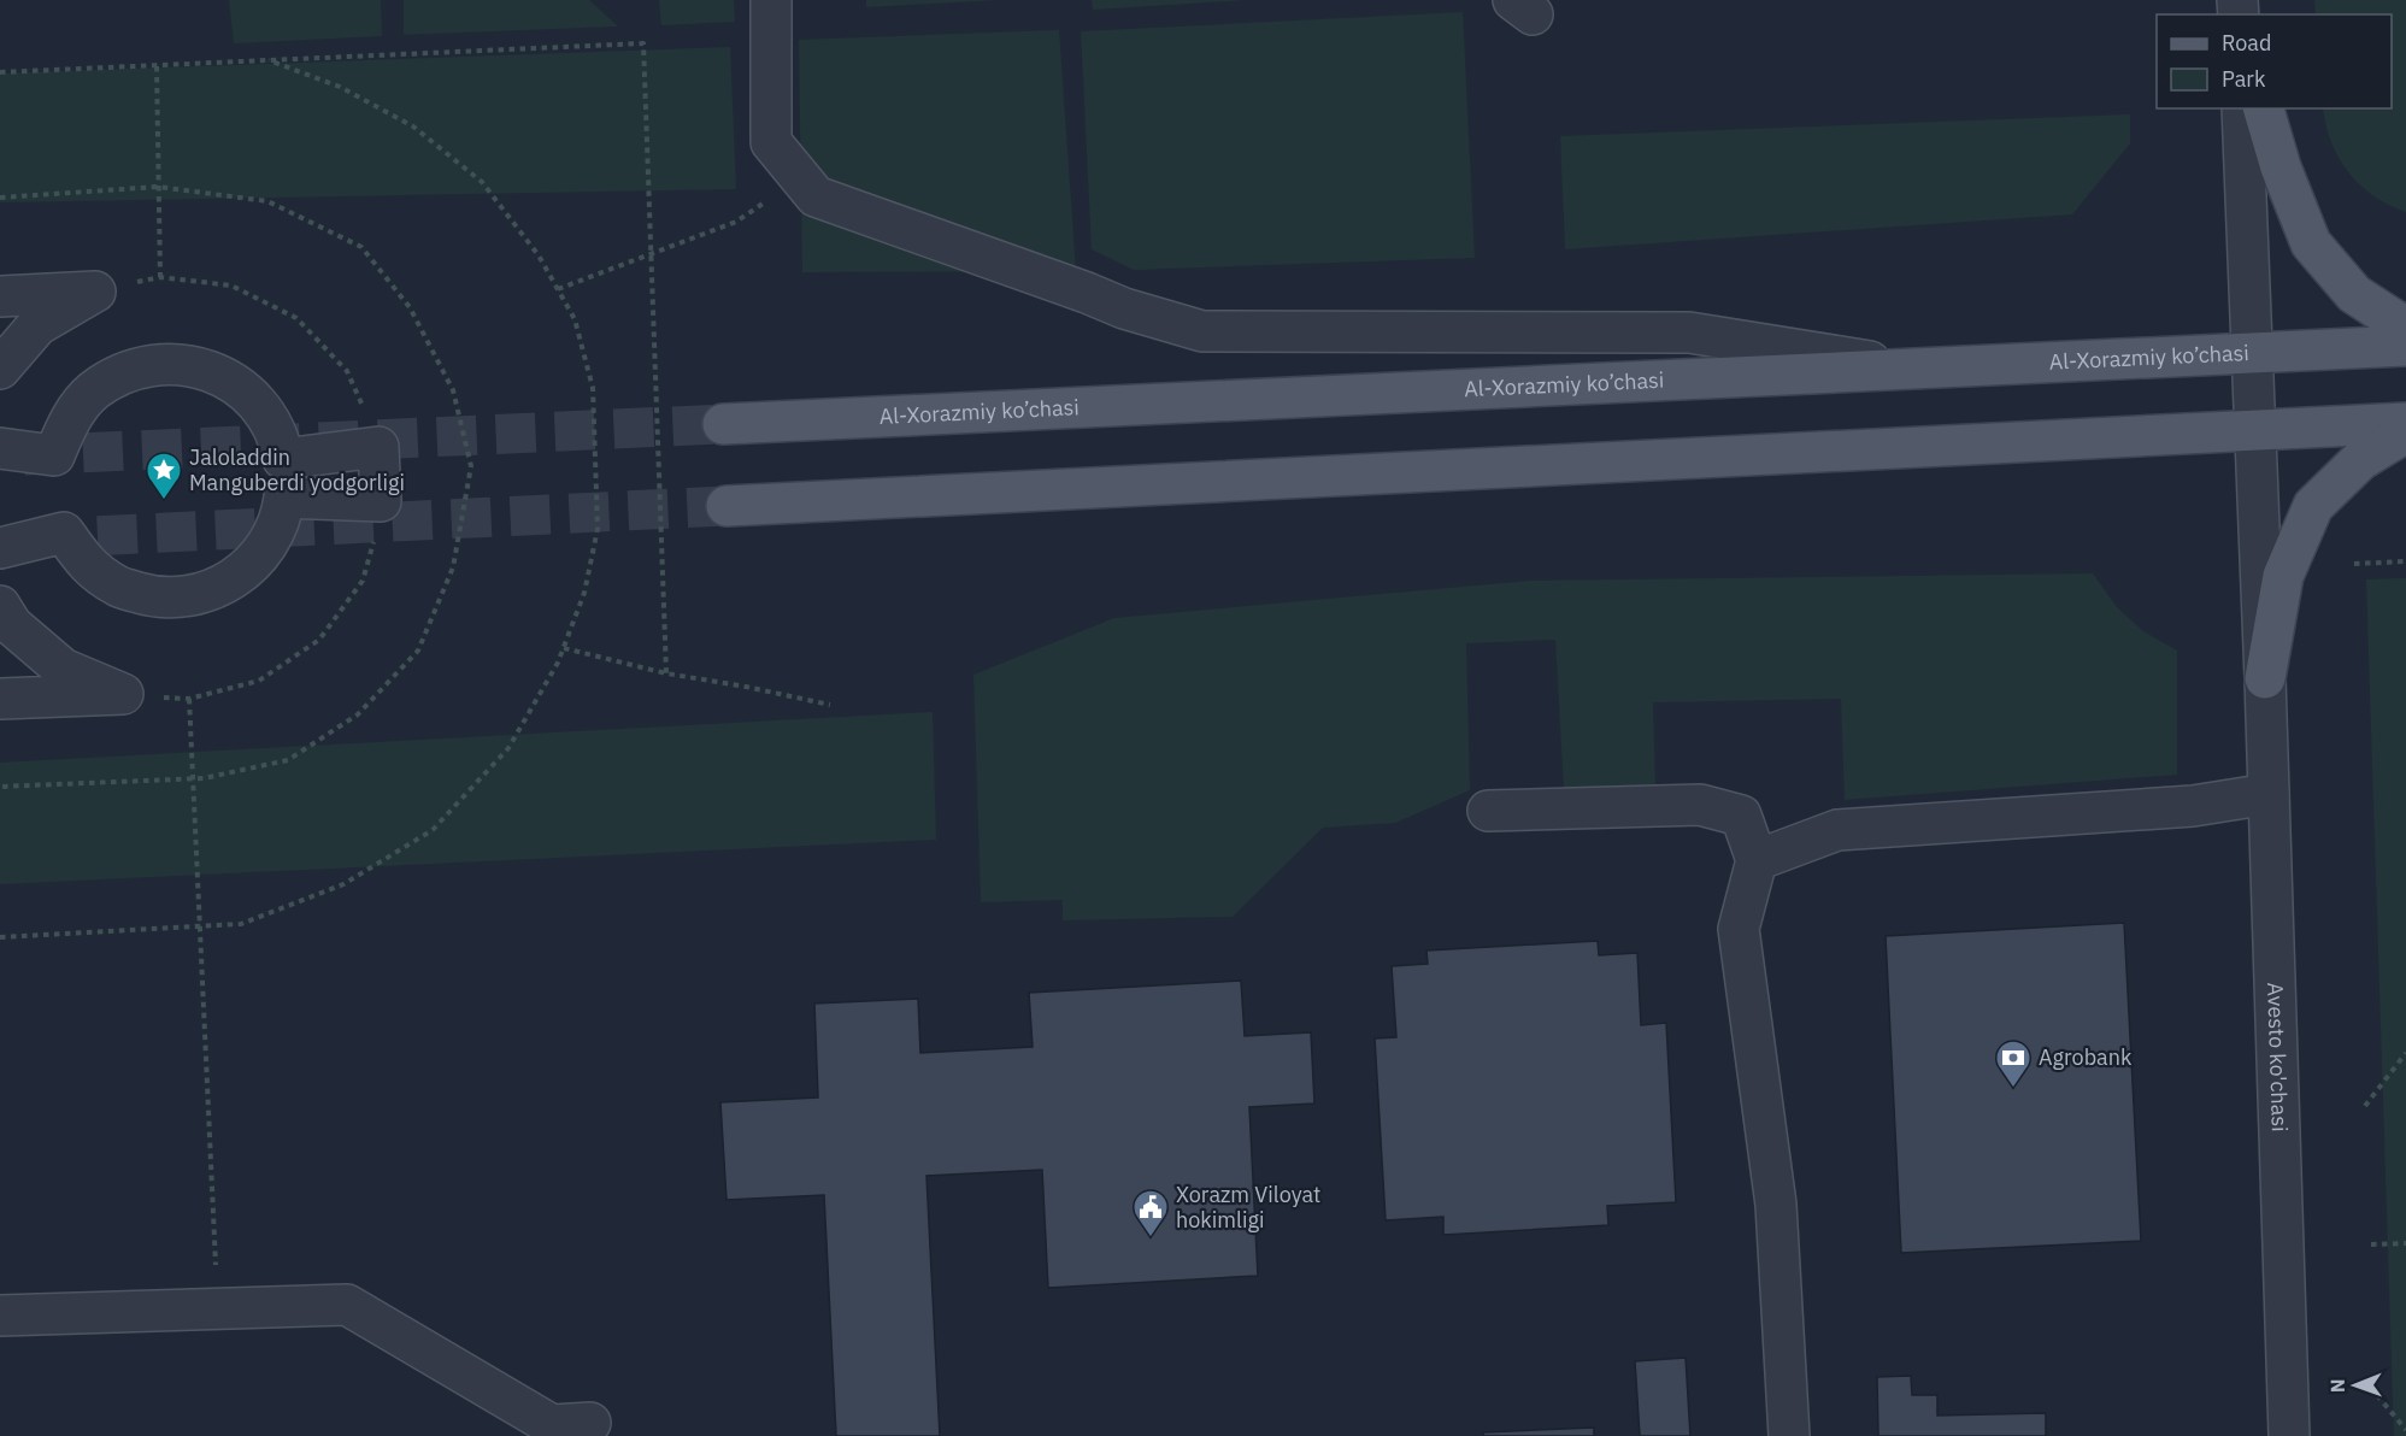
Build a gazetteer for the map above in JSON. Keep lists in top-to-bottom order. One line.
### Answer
{"streets":{"main road":["Al-Xorazmiy ko’chasi"],"street":["Avesto ko'chasi"]},"crossings":[["Al-Xorazmiy ko’chasi","Avesto ko'chasi"]],"places":{"place":["Jaloladdin Manguberdi yodgorligi"],"bank":["Agrobank"],"public building":["Xorazm Viloyat hokimligi"]},"legend":["Road","Park"],"north":"left"}
